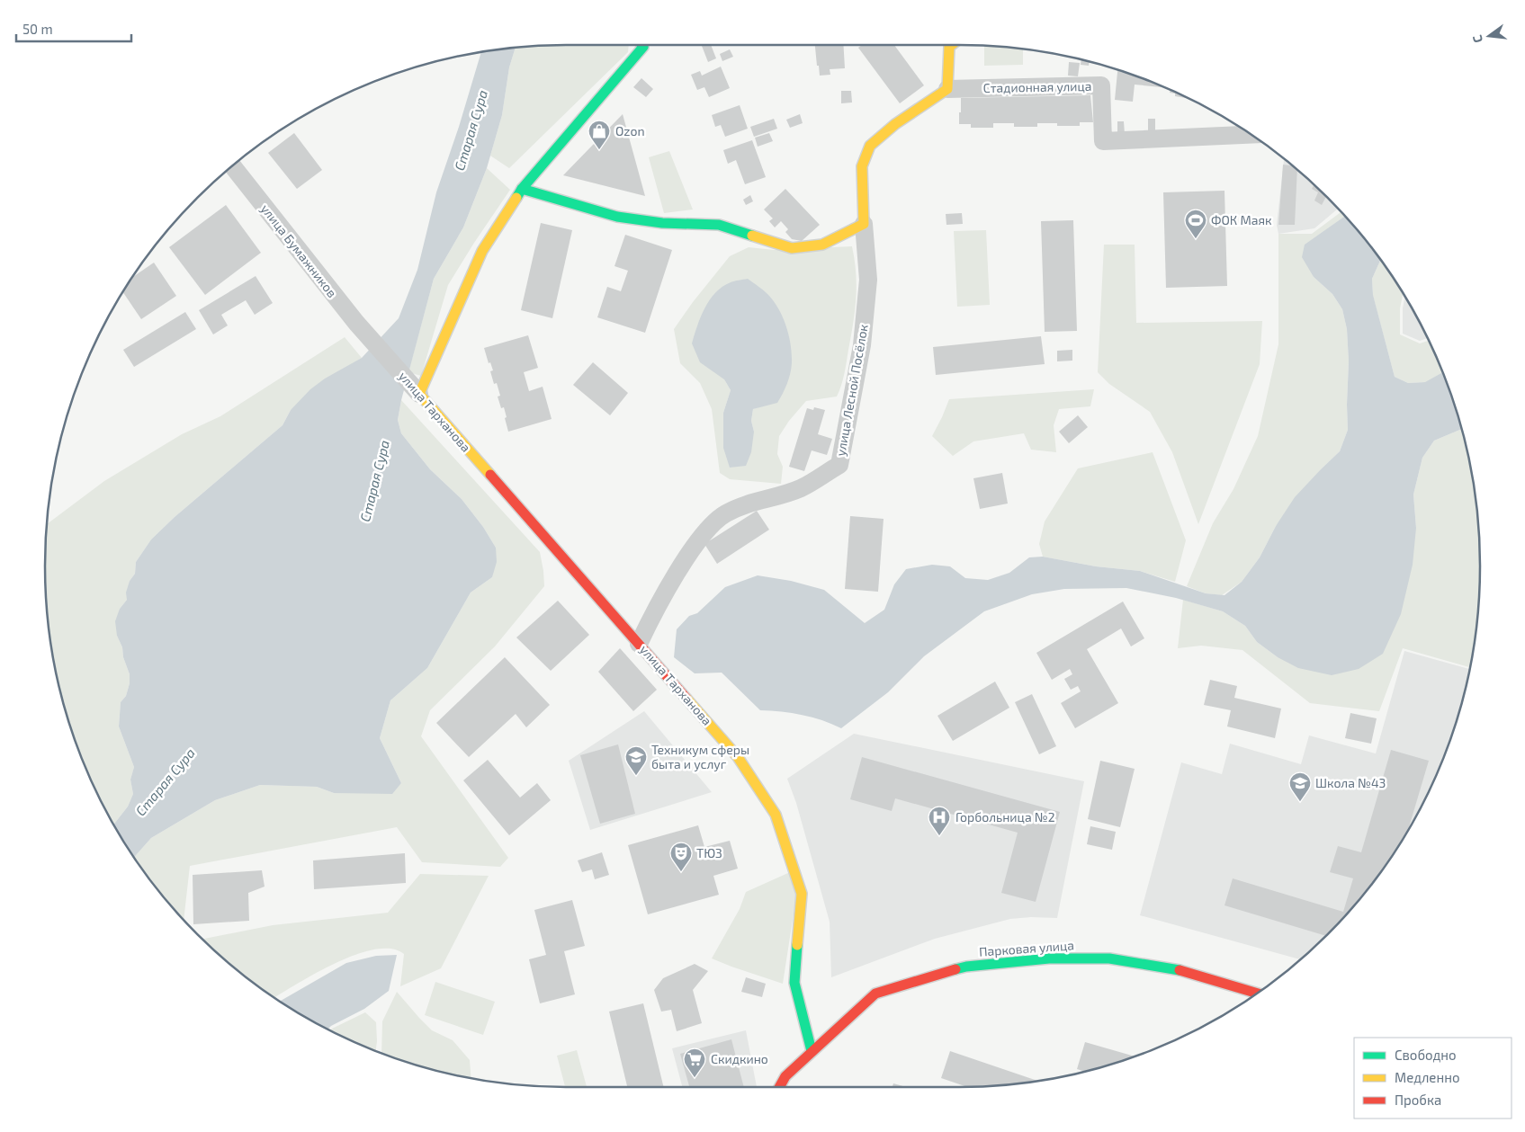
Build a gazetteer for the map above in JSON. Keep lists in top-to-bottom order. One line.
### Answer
{"streets":{"street":["Стадионная улица","улица Бумажников","улица Лесной Посёлок","улица Тарханова","Парковая улица"]},"crossings":[["улица Бумажников","улица Тарханова"],["улица Лесной Посёлок","улица Тарханова"],["улица Тарханова","Парковая улица"]],"water":["Старая Сура"],"places":{"shop":["Ozon"],"sports":["ФОК Маяк"],"school or university":["Техникум сферы быта и услуг","Школа №43"],"hospital":["Горбольница №2"],"theatre":["ТЮЗ"],"supermarket":["Скидкино"]},"legend":["Свободно","Медленно","Пробка"],"scale_bar":"50 m","north":"left"}
